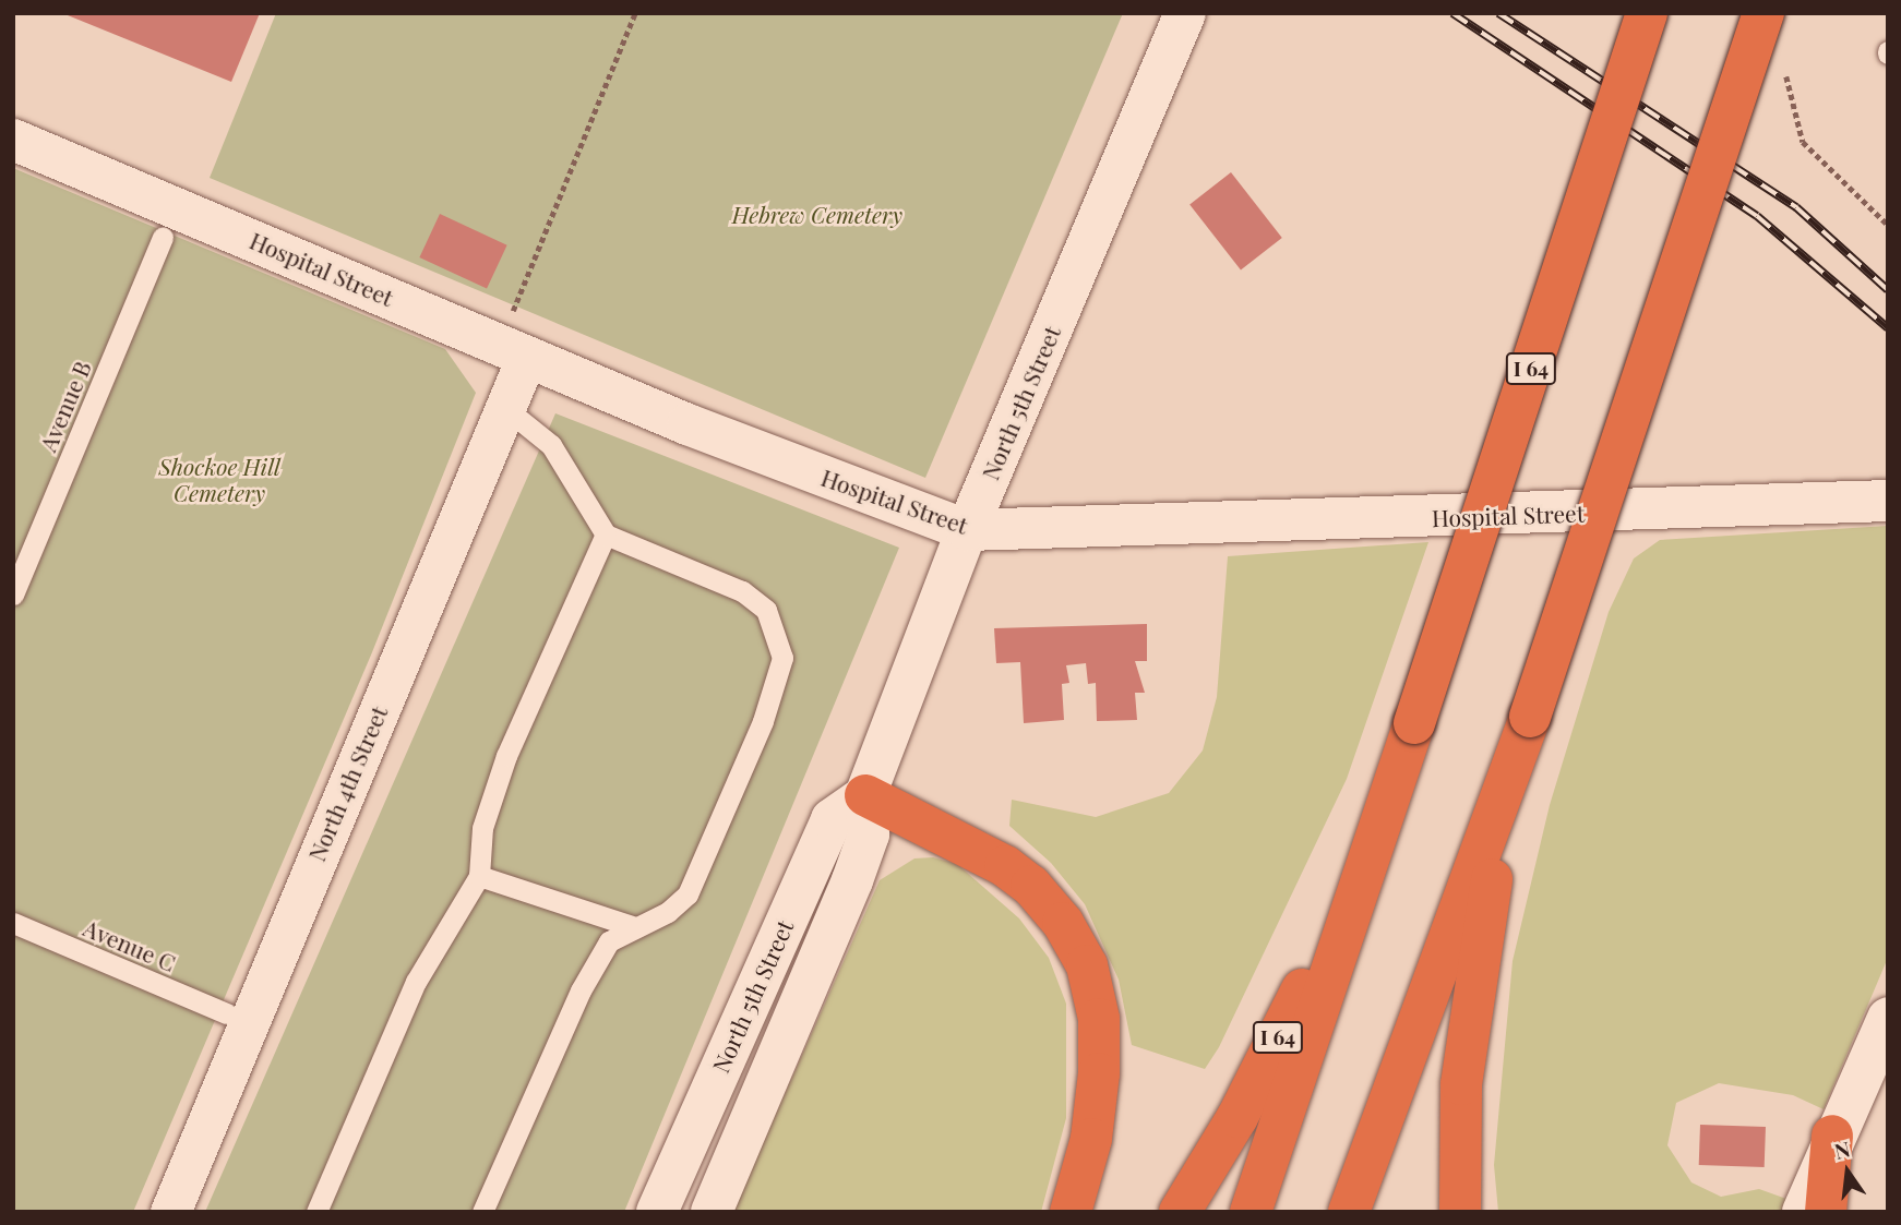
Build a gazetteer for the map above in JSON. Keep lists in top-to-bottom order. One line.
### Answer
{"streets":{"highway":["I 64"],"main road":["Hospital Street","North 5th Street"],"street":["North 4th Street"],"lane":["Avenue B","Avenue C"]},"crossings":[["Hospital Street","North 5th Street"],["Hospital Street","North 4th Street"]],"parks":["Hebrew Cemetery","Shockoe Hill Cemetery"],"north":"top"}
